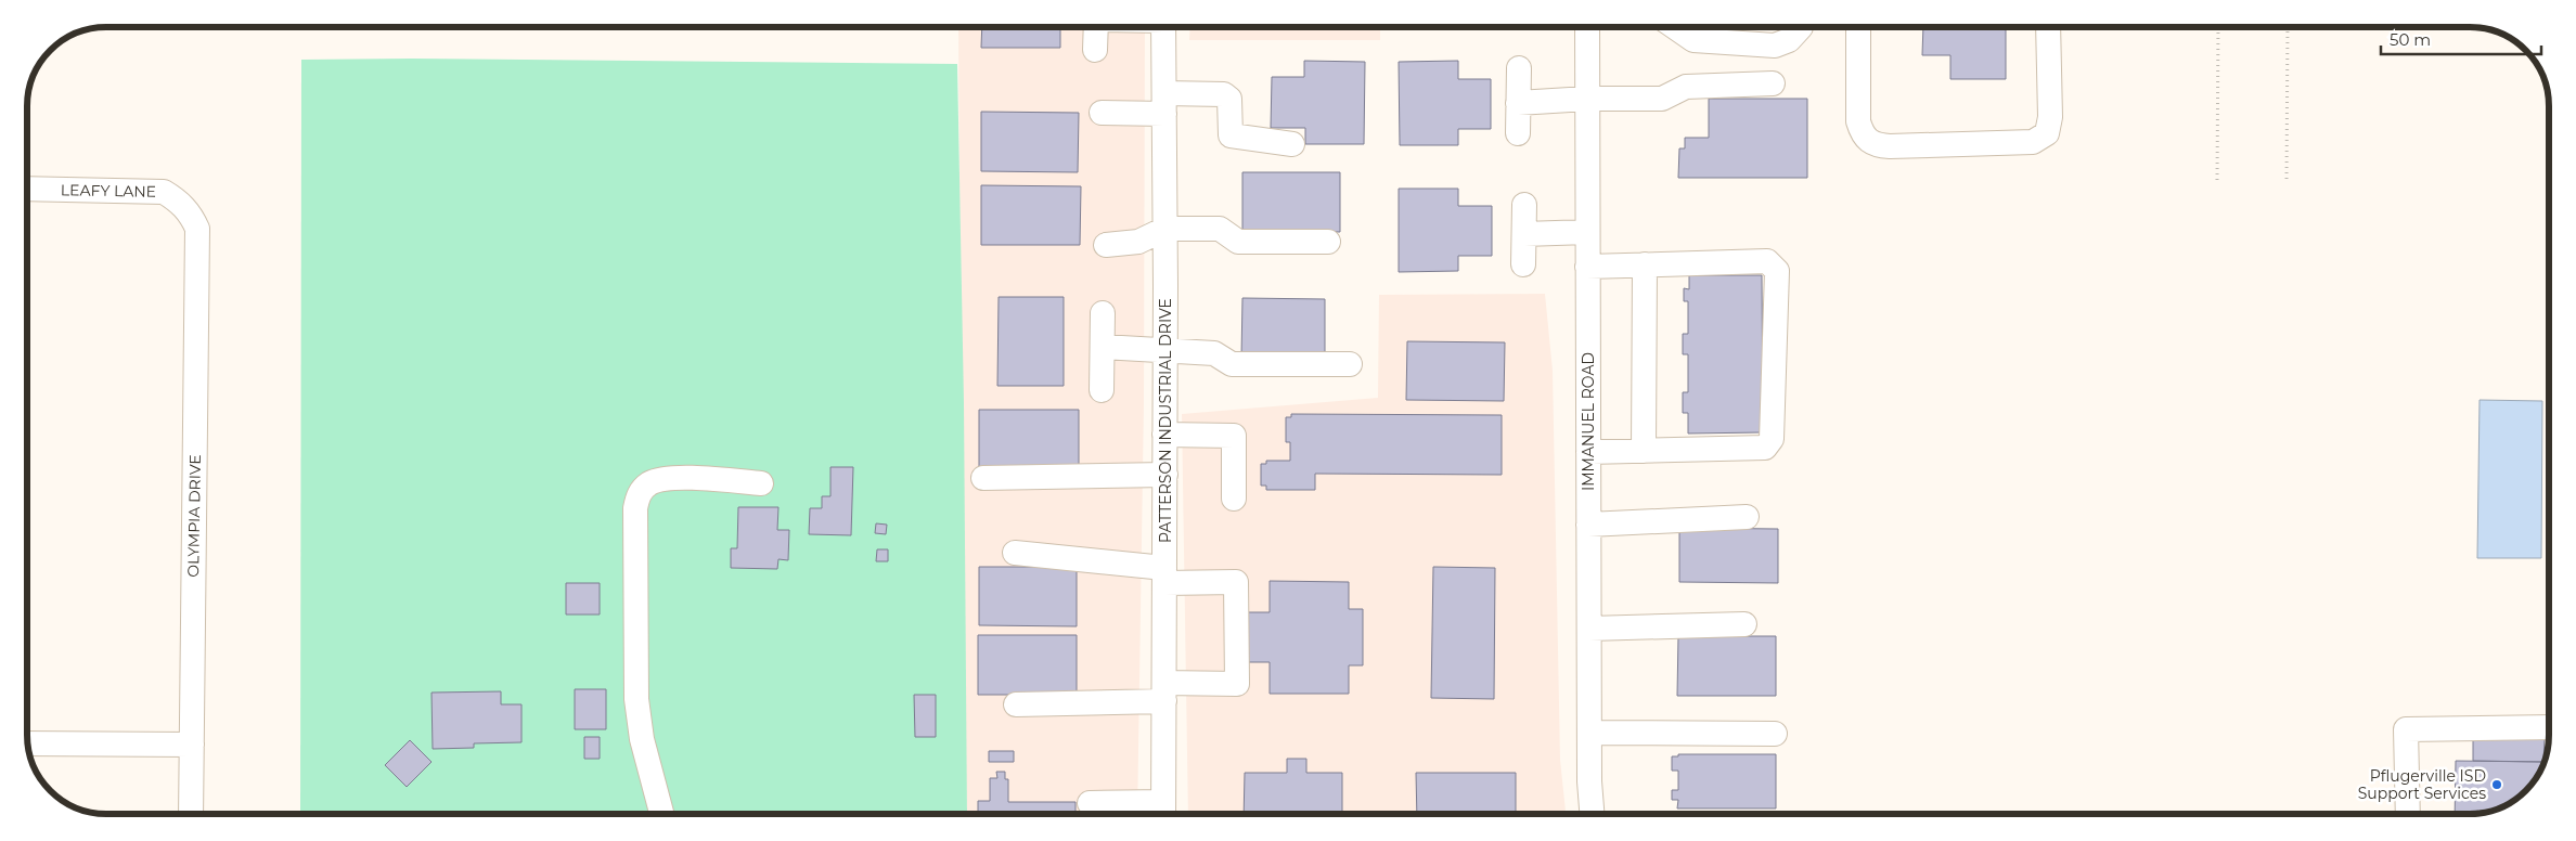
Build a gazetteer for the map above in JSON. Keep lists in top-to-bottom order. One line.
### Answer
{"streets":{"street":["LEAFY LANE","PATTERSON INDUSTRIAL DRIVE","IMMANUEL ROAD","OLYMPIA DRIVE"]},"crossings":[["LEAFY LANE","OLYMPIA DRIVE"]],"places":["Pflugerville ISD Support Services"],"scale_bar":"50 m"}
